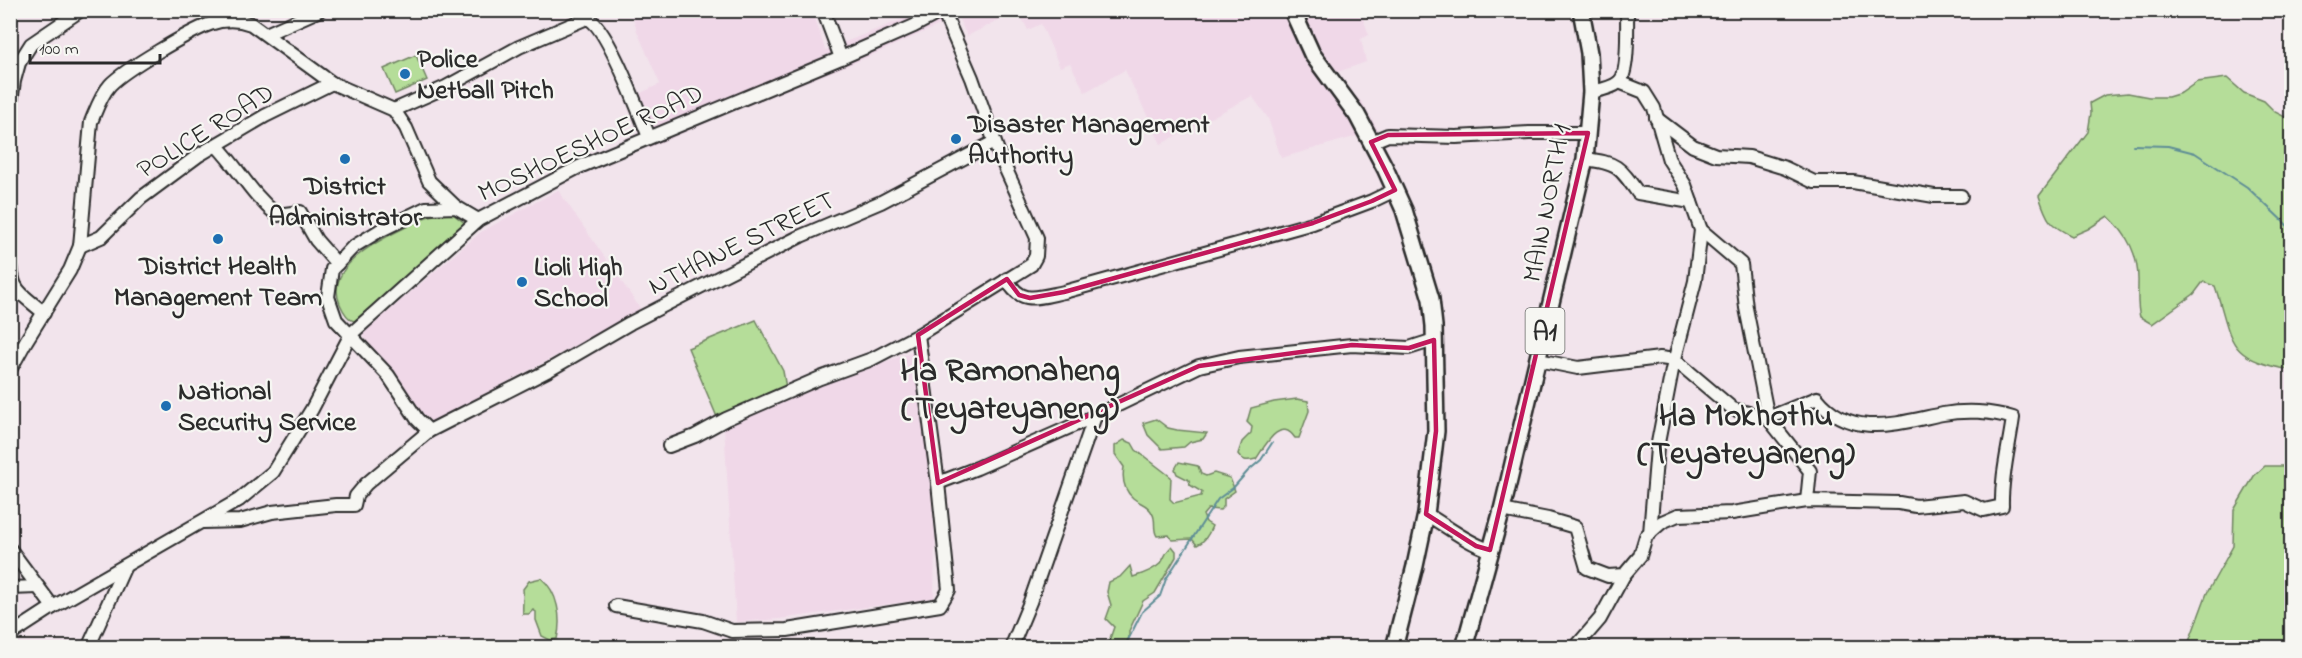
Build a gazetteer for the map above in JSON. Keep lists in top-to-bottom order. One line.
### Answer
{"streets":{"main road":["MAIN NORTH 1","A1"],"street":["POLICE ROAD","MOSHOESHOE ROAD","NTHANE STREET"]},"crossings":[["MOSHOESHOE ROAD","NTHANE STREET"]],"districts":["Ha Ramonaheng (Teyateyaneng)","Ha Mokhothu (Teyateyaneng)"],"places":["Police Netball Pitch","Disaster Management Authority","District Administrator","District Health Management Team","Lioli High School","National Security Service"],"scale_bar":"100 m"}
